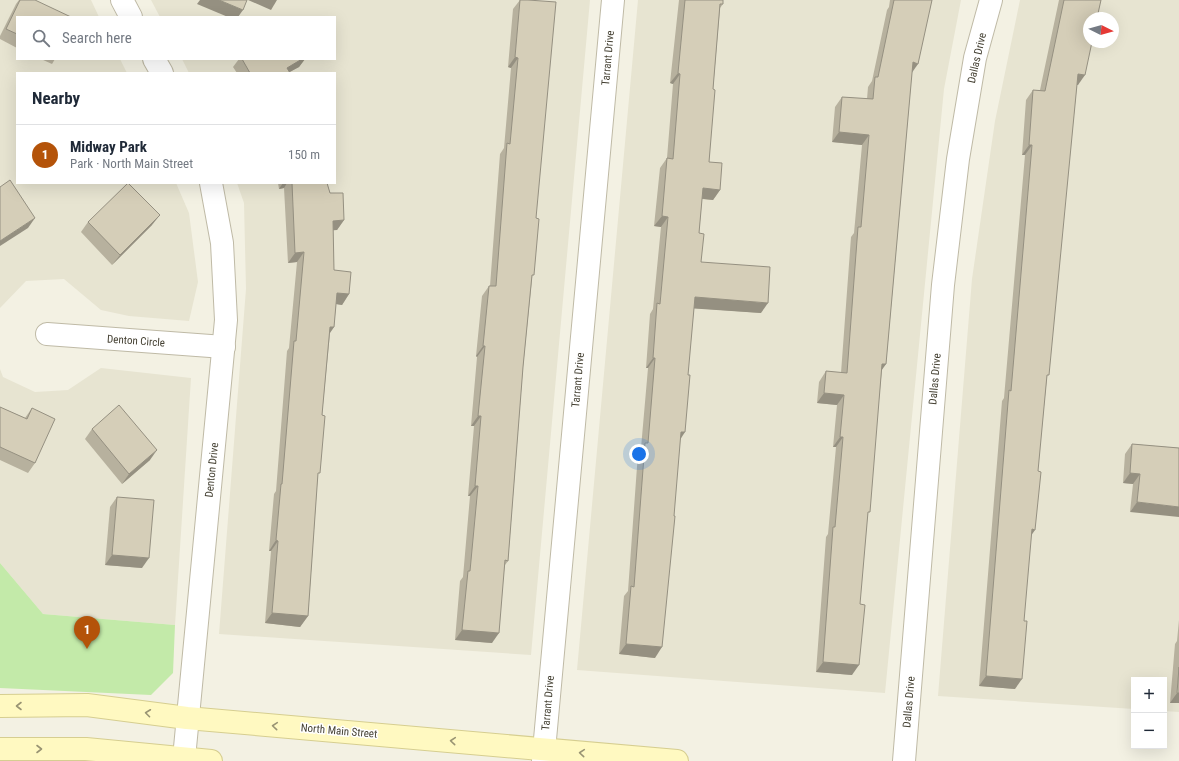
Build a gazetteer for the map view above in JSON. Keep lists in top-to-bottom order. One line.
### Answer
{"streets":{"main road":["North Main Street"],"street":["Tarrant Drive","Dallas Drive","Denton Circle","Denton Drive"]},"crossings":[["Tarrant Drive","North Main Street"],["Denton Circle","Denton Drive"],["Denton Drive","North Main Street"]],"north":"right","page":{"search":"Search here","heading":"Nearby","list":[{"mark":"1","name":"Midway Park","note":"Park · North Main Street","value":"150 m"}],"pins":"1","map_buttons":["+","−"]}}
